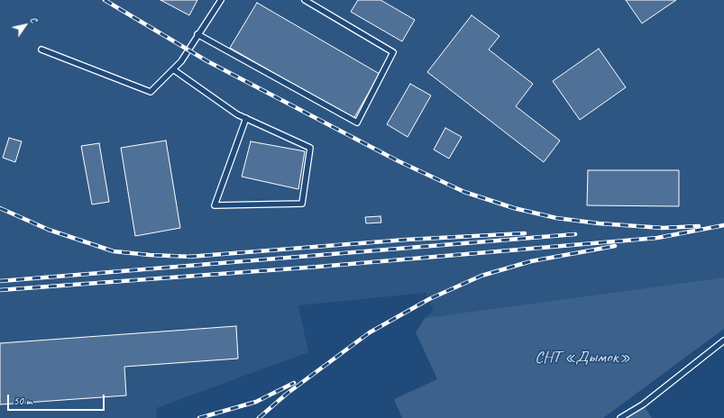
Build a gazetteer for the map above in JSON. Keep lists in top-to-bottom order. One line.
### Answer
{"parks":["СНТ «Дымок»"],"scale_bar":"50 m","north":"top right"}
